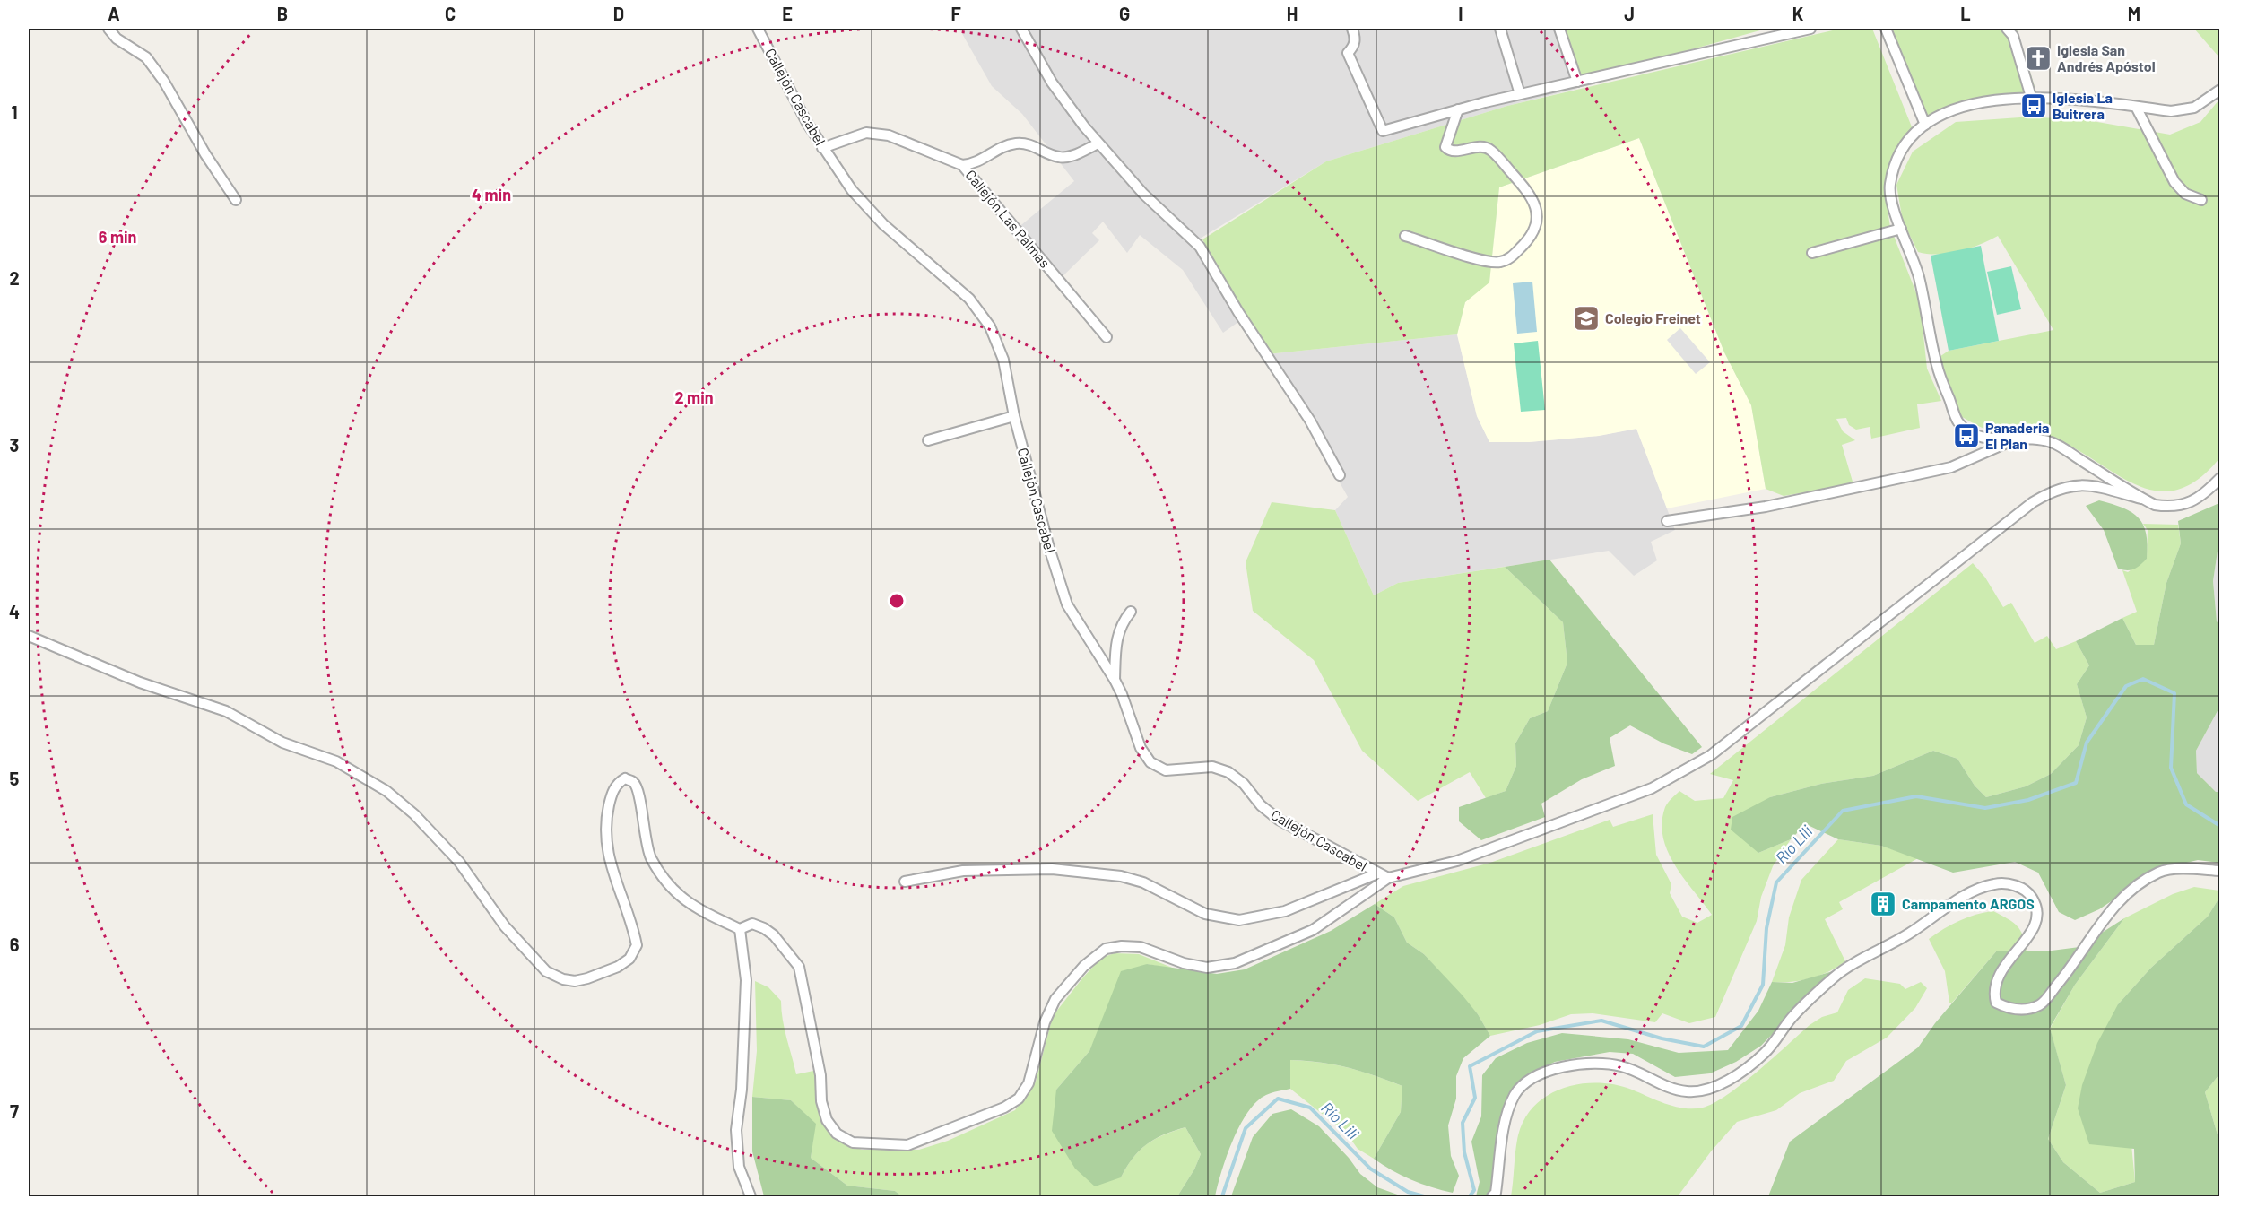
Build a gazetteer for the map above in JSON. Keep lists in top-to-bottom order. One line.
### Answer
{"streets":{"street":["Callejón Cascabel","Callejón Las Palmas"]},"crossings":[["Callejón Cascabel","Callejón Las Palmas"]],"water":["Río Lili"],"places":{"church":["Iglesia San Andrés Apóstol"],"bus stop":["Iglesia La Buitrera","Panaderia El Plan"],"school or university":["Colegio Freinet"],"building":["Campamento ARGOS"]},"grid":{"columns":["A","B","C","D","E","F","G","H","I","J","K","L","M"],"rows":["1","2","3","4","5","6","7"]},"rings":["4 min","6 min","2 min"]}
